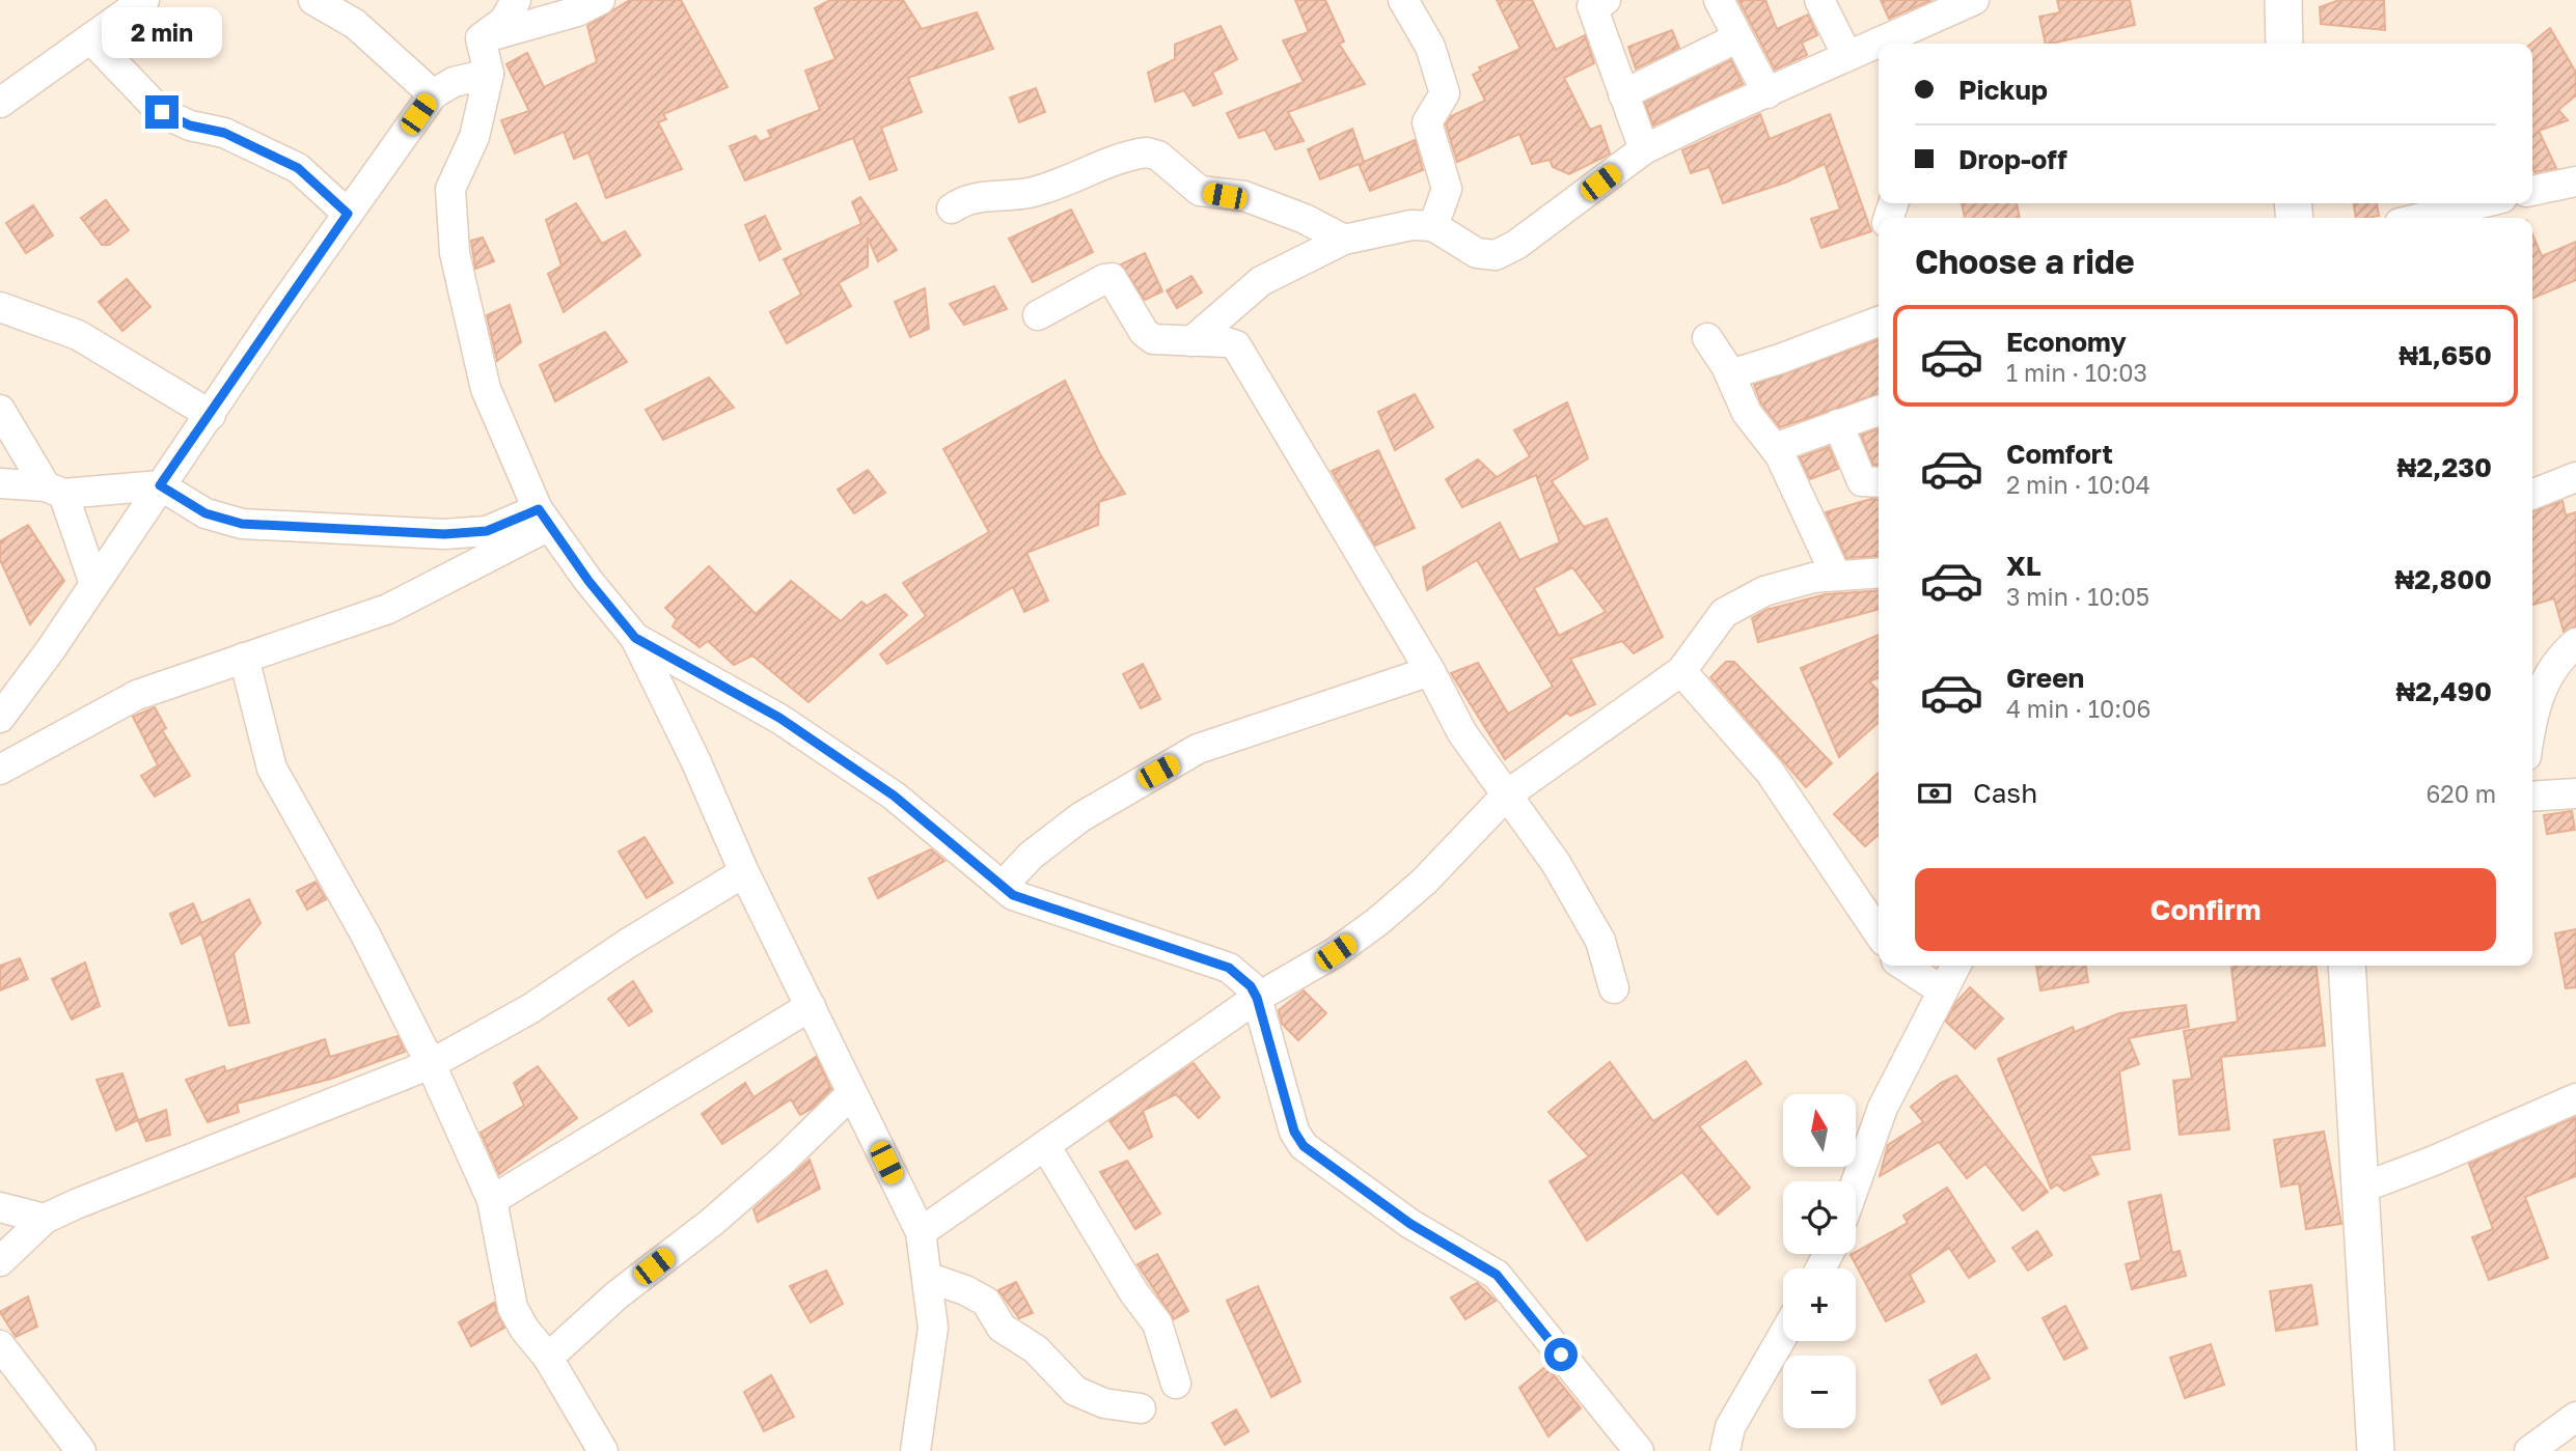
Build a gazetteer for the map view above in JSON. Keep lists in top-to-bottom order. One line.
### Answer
{"north":"top","page":{"bubble":"2 min","banner":["Pickup","Drop-off"],"heading":"Choose a ride","list":[{"name":"Economy","note":"1 min · 10:03","value":"₦1,650"},{"name":"Comfort","note":"2 min · 10:04","value":"₦2,230"},{"name":"XL","note":"3 min · 10:05","value":"₦2,800"},{"name":"Green","note":"4 min · 10:06","value":"₦2,490"}],"pay":["Cash","620 m"],"buttons":"Confirm","map_buttons":["+","−"]}}
